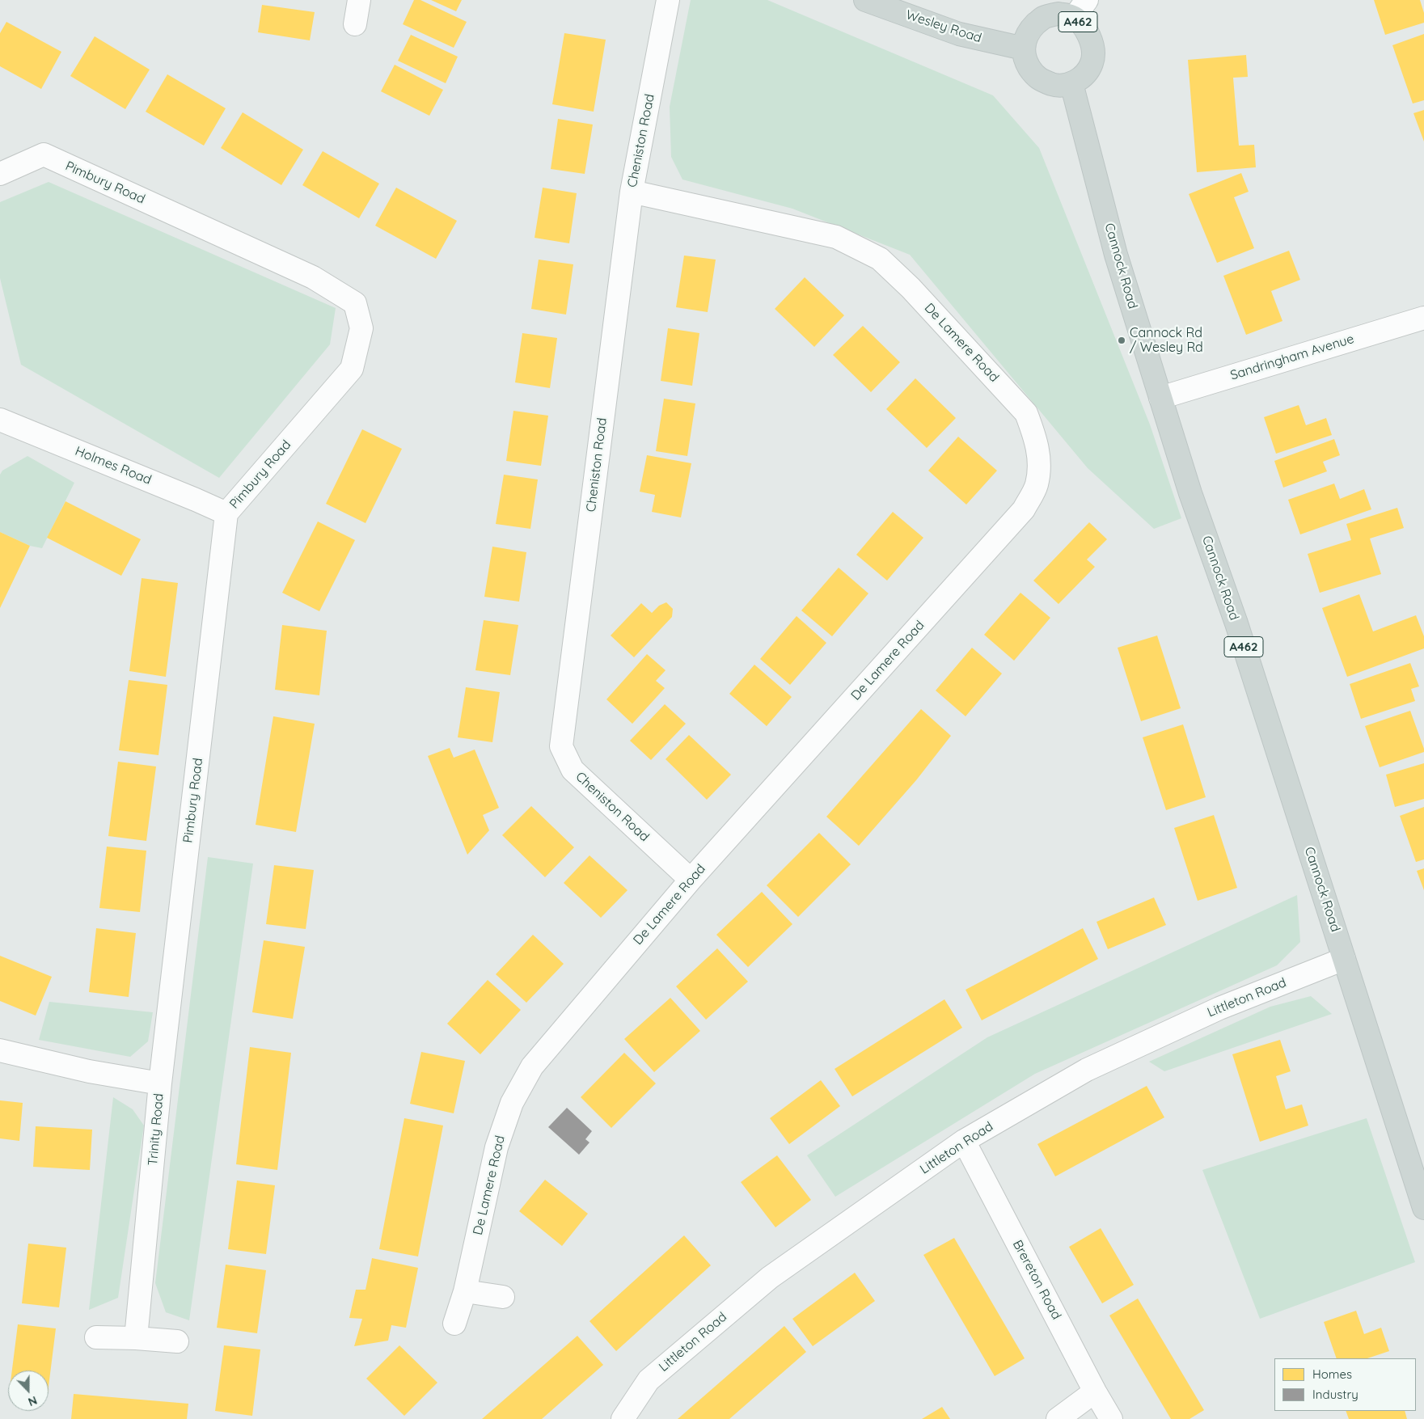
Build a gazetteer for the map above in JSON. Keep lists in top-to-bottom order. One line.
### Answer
{"streets":{"main road":["A462","Wesley Road","Cannock Road"],"street":["Cheniston Road","Pimbury Road","De Lamere Road","Sandringham Avenue","Holmes Road","Littleton Road","Trinity Road","Brereton Road"]},"crossings":[["A462","Wesley Road"],["A462","Cannock Road"],["Wesley Road","Cannock Road"],["Cheniston Road","De Lamere Road"],["Pimbury Road","Holmes Road"],["Pimbury Road","Trinity Road"],["Cannock Road","Sandringham Avenue"],["Cannock Road","Littleton Road"],["Littleton Road","Brereton Road"]],"places":["Cannock Rd / Wesley Rd"],"legend":["Homes","Industry"],"north":"bottom"}
